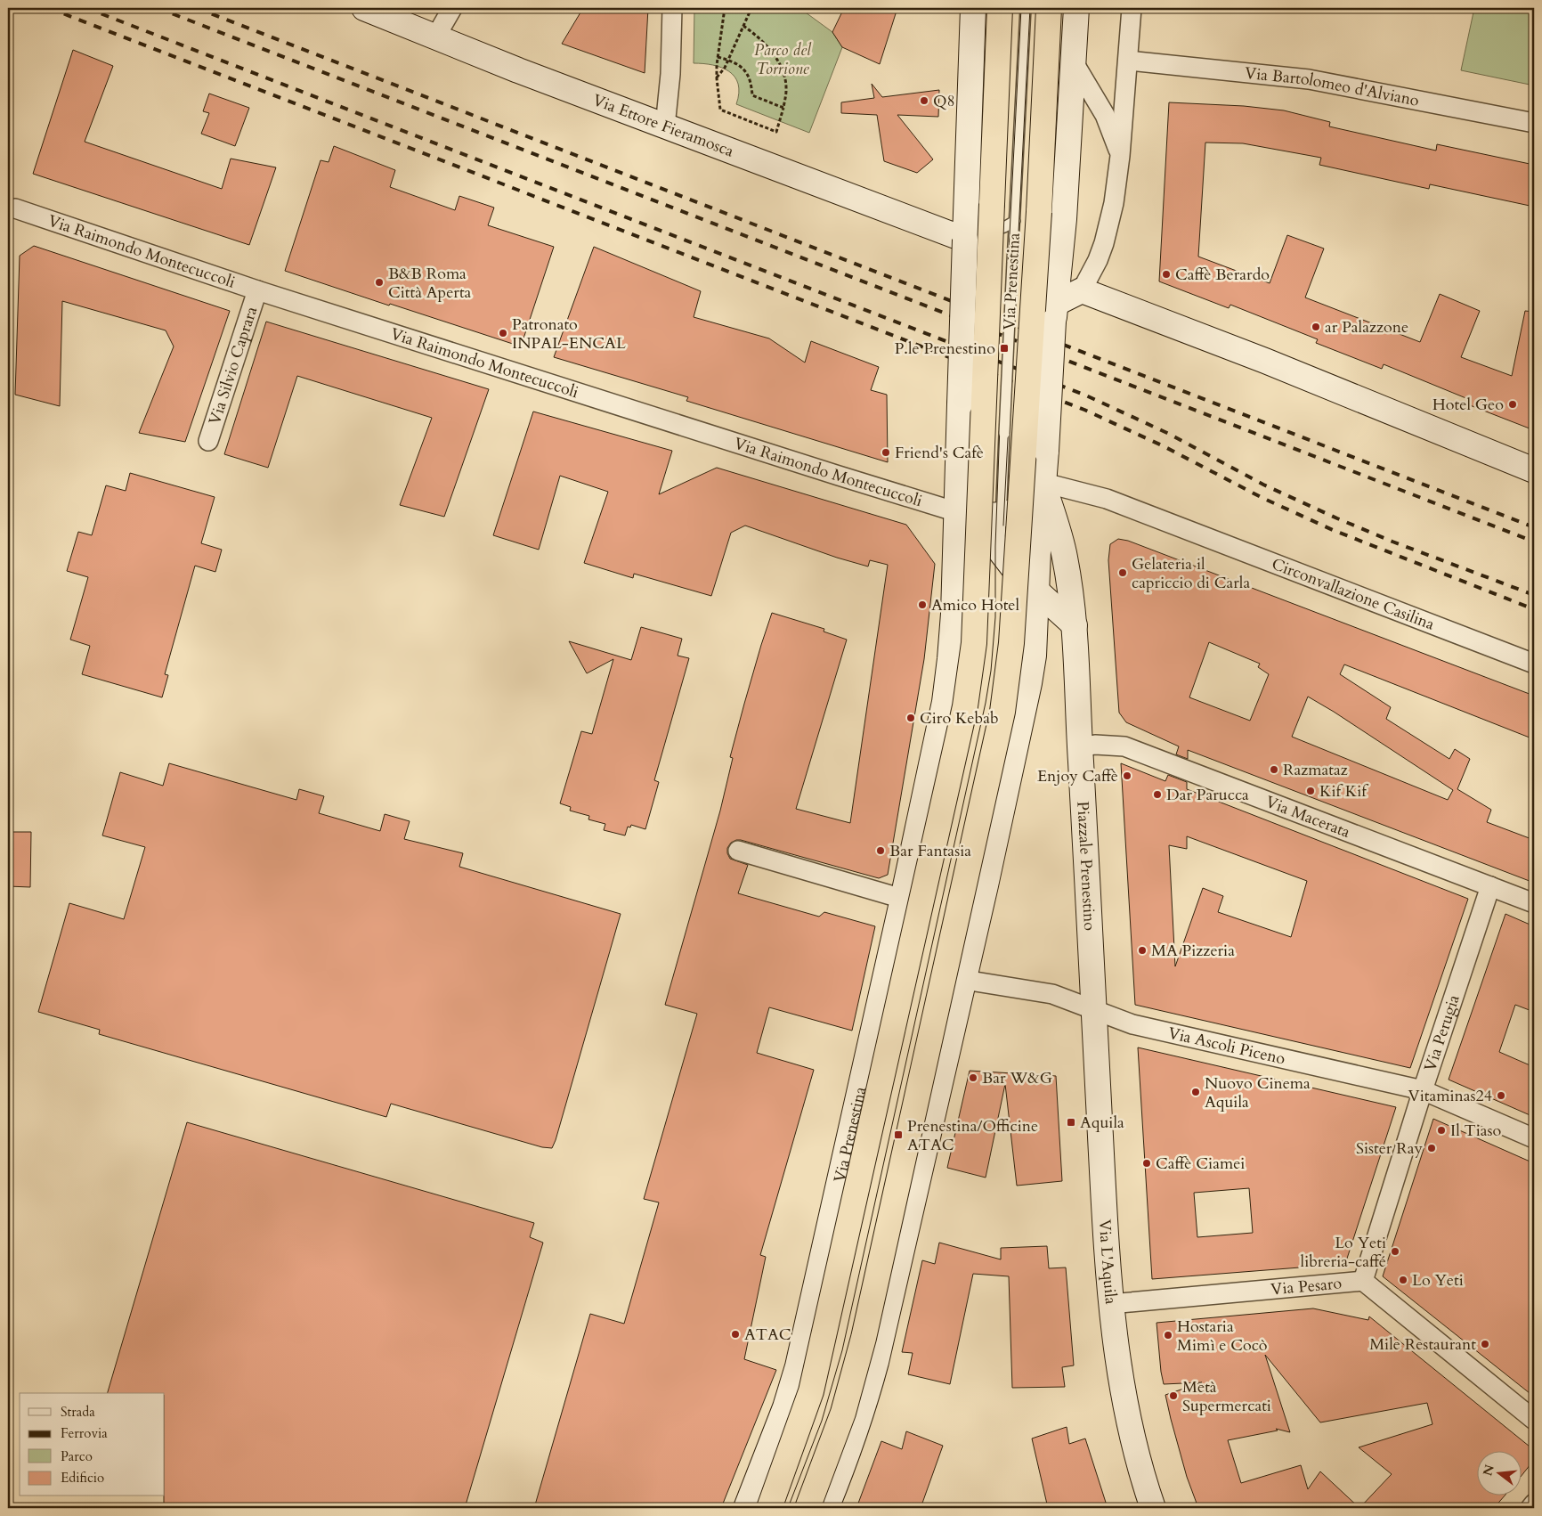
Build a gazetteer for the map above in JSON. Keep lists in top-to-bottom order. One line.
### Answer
{"streets":{"main road":["Via Ettore Fieramosca","Via Prenestina","Piazzale Prenestino","Via L'Aquila"],"street":["Via Bartolomeo d'Alviano","Via Raimondo Montecuccoli","Via Silvio Caprara","Circonvallazione Casilina","Via Macerata","Via Perugia","Via Ascoli Piceno","Via Pesaro"]},"crossings":[["Via Raimondo Montecuccoli","Via Prenestina"],["Via Raimondo Montecuccoli","Via Silvio Caprara"],["Circonvallazione Casilina","Piazzale Prenestino"],["Via Macerata","Piazzale Prenestino"],["Via Macerata","Via Perugia"],["Piazzale Prenestino","Via Ascoli Piceno"],["Piazzale Prenestino","Via L'Aquila"],["Via Perugia","Via Ascoli Piceno"],["Via Perugia","Via Pesaro"],["Via Ascoli Piceno","Via L'Aquila"],["Via L'Aquila","Via Pesaro"]],"parks":["Parco del Torrione"],"places":{"other":["Q8","Caffè Berardo","B&B Roma Città Aperta","ar Palazzone","Patronato INPAL-ENCAL","Hotel Geo","Friend's Cafè","Gelateria il capriccio di Carla","Amico Hotel","Ciro Kebab","Razmataz","Enjoy Caffè","Kif Kif","Dar Parucca","Bar Fantasia","MA Pizzeria","Bar W&G","Nuovo Cinema Aquila","Vitaminas24","Il Tiaso","Sister Ray","Caffè Ciamei","Lo Yeti libreria-caffé","Lo Yeti","ATAC","Hostaria Mimì e Cocò","Mile Restaurant","Metà Supermercati"],"transit":["P.le Prenestino","Aquila","Prenestina/Officine ATAC"]},"legend":["Strada","Ferrovia","Parco","Edificio"],"north":"left"}
